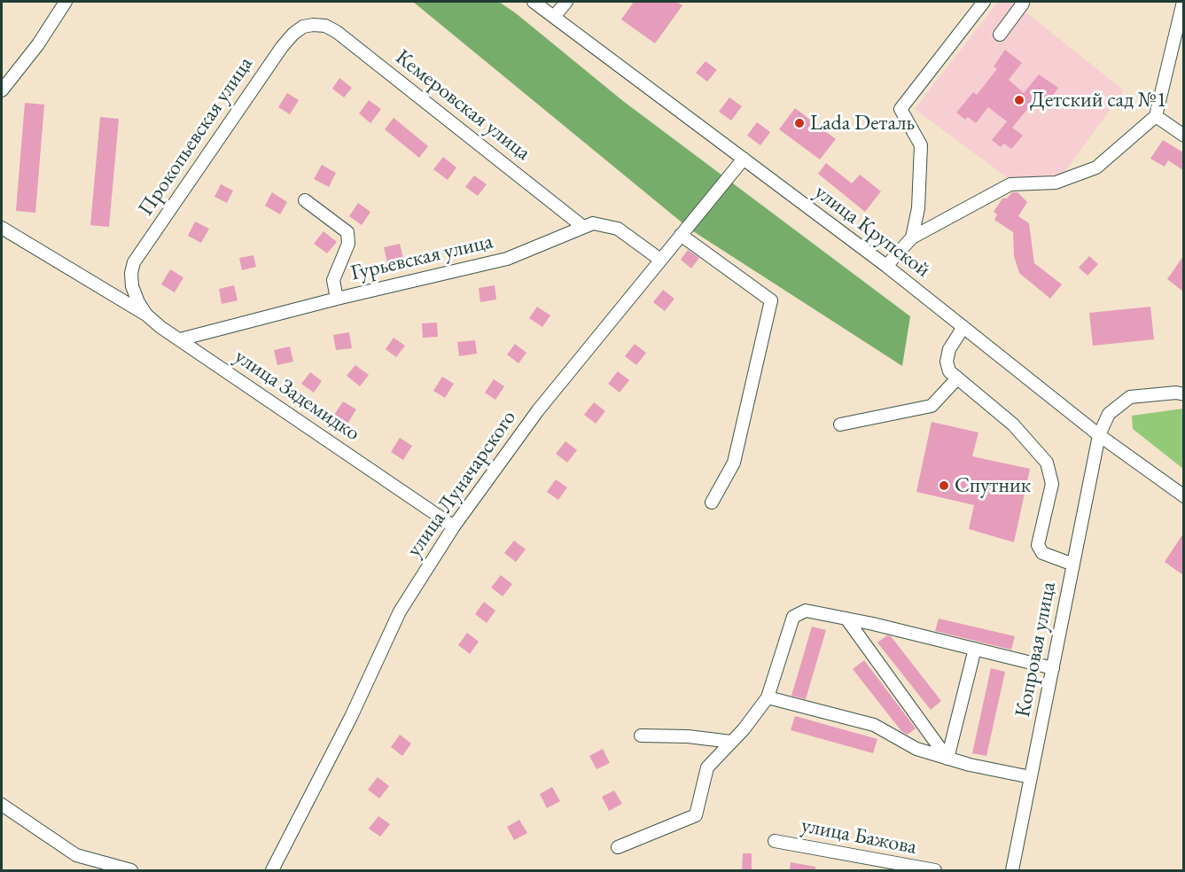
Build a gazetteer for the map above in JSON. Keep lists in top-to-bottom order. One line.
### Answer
{"streets":{"street":["Кемеровская улица","Прокопьевская улица","улица Крупской","Гурьевская улица","улица Задемидко","улица Луначарского","Копровая улица","улица Бажова"]},"crossings":[["Кемеровская улица","Прокопьевская улица"],["Кемеровская улица","Гурьевская улица"],["Прокопьевская улица","улица Задемидко"],["улица Крупской","улица Луначарского"],["улица Крупской","Копровая улица"],["Гурьевская улица","улица Задемидко"],["Гурьевская улица","улица Луначарского"],["улица Задемидко","улица Луначарского"]],"places":["Детский сад №1","Lada Dеталь","Спутник"]}
